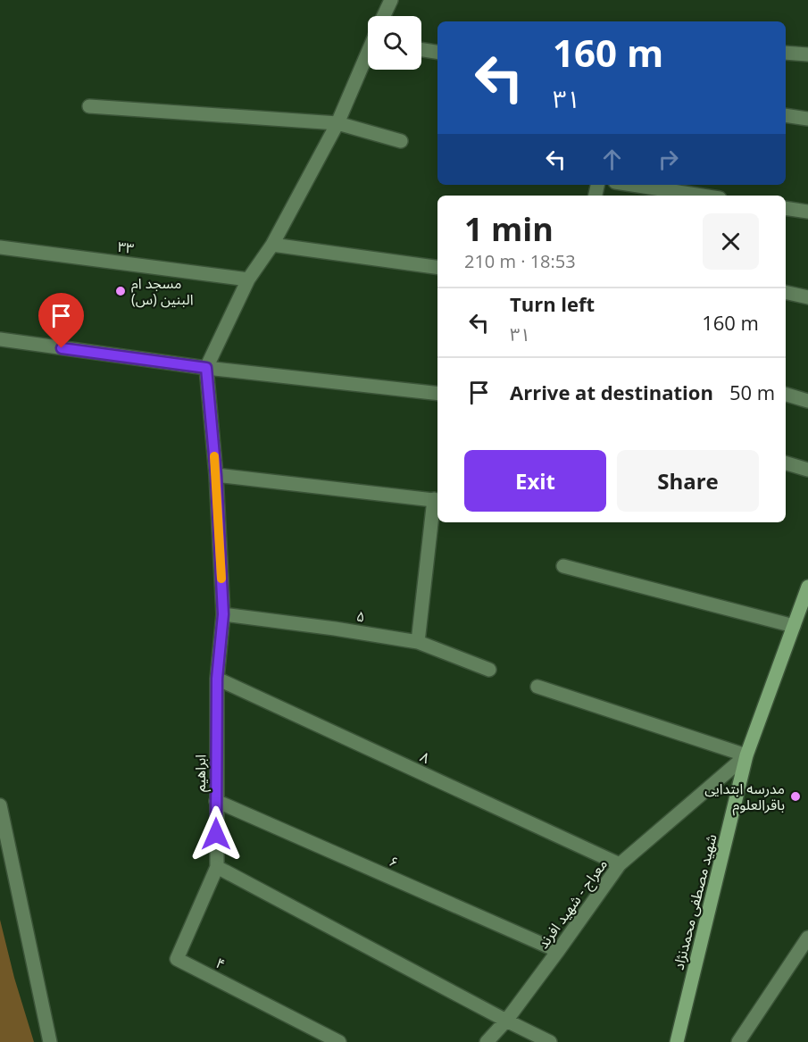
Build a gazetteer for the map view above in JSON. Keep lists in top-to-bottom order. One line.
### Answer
{"streets":{"main road":["شهید مصطفی محمدنژاد"],"street":["۳۳","۵","۸","ابراهیم","۶","معراج - شهید افرند","۴"]},"crossings":[["۵","ابراهیم"],["۸","ابراهیم"],["۸","معراج - شهید افرند"],["ابراهیم","۶"],["ابراهیم","۴"],["۶","معراج - شهید افرند"],["شهید مصطفی محمدنژاد","معراج - شهید افرند"]],"places":["مسجد ام البنین (س)","مدرسه ابتدایی باقرالعلوم"],"page":{"turn":["160 m","۳۱"],"heading":["1 min","210 m · 18:53"],"list":[{"name":"Turn left","note":"۳۱","value":"160 m"},{"name":"Arrive at destination","value":"50 m"}],"buttons":["Exit","Share"]}}
